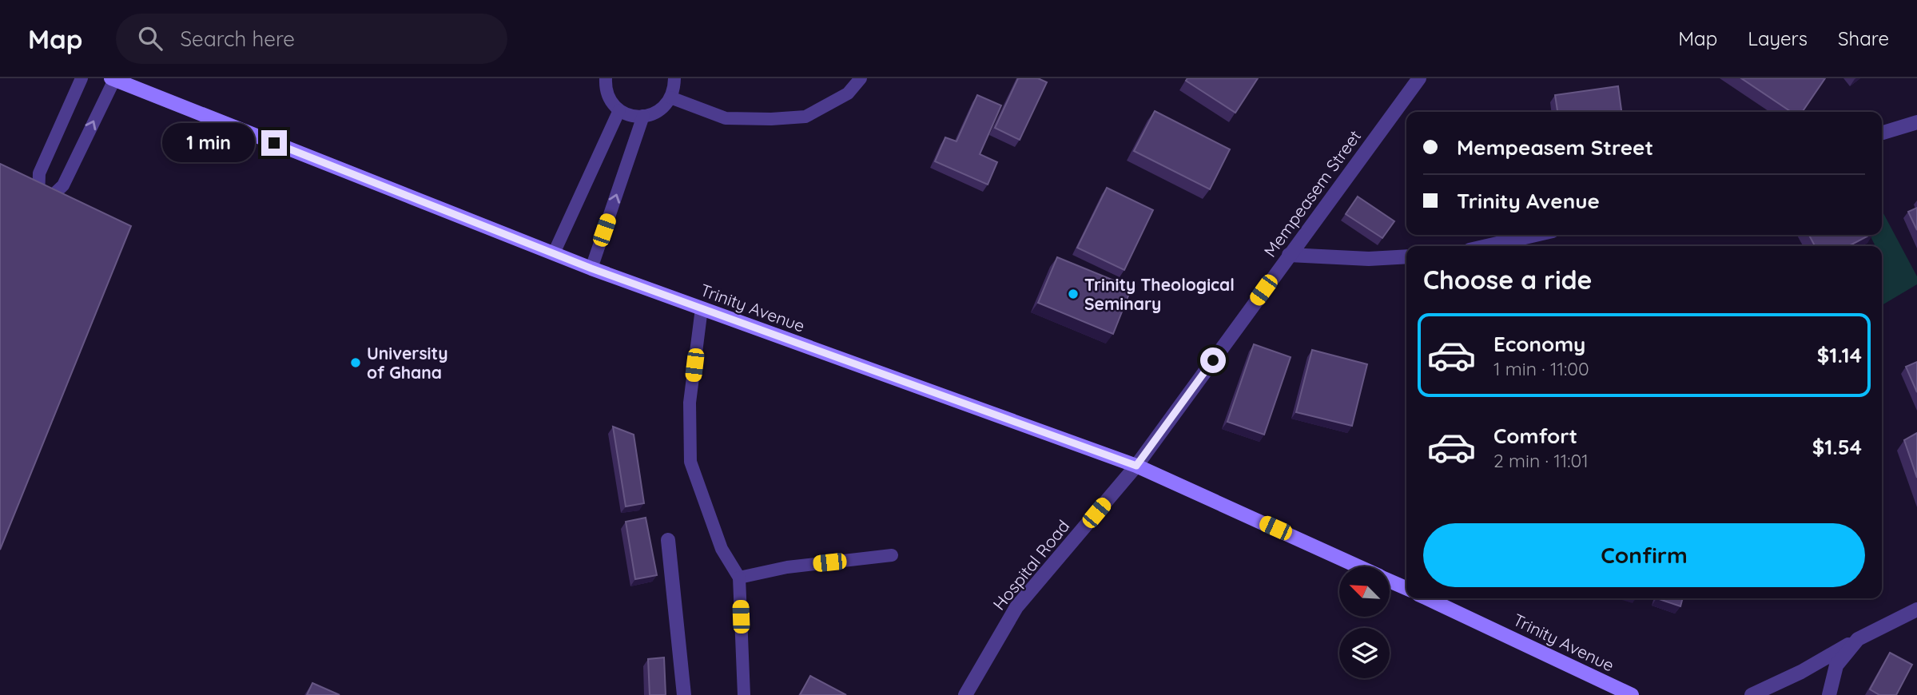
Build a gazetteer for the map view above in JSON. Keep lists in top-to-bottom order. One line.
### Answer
{"streets":{"street":["Mempeasem Street","Trinity Avenue","Hospital Road"]},"crossings":[["Mempeasem Street","Trinity Avenue"],["Mempeasem Street","Hospital Road"],["Trinity Avenue","Hospital Road"]],"places":["Trinity Theological Seminary","University of Ghana"],"north":"top left","page":{"header":"Map","search":"Search here","nav":["Map","Layers","Share"],"banner":["Mempeasem Street","Trinity Avenue"],"bubble":"1 min","heading":"Choose a ride","list":[{"name":"Economy","note":"1 min · 11:00","value":"$1.14"},{"name":"Comfort","note":"2 min · 11:01","value":"$1.54"}],"buttons":"Confirm"}}
